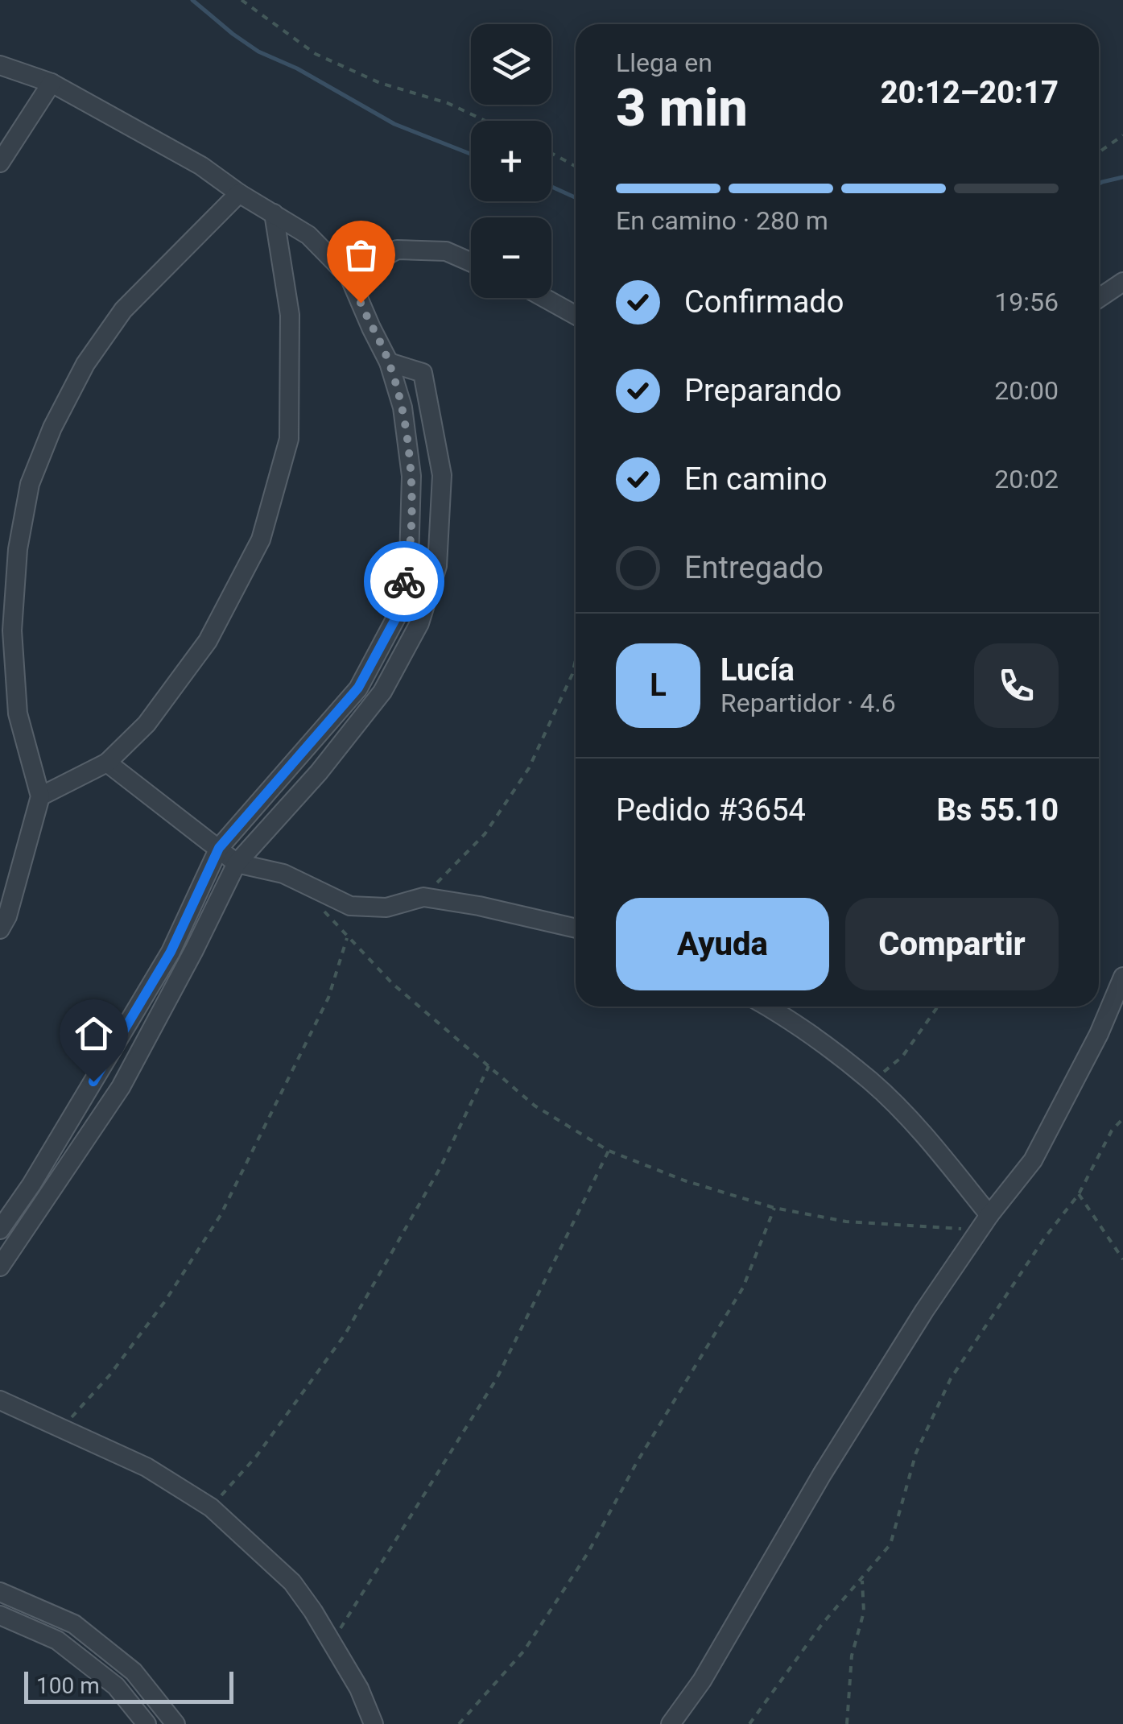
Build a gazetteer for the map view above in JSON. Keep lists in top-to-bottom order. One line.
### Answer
{"scale_bar":"100 m","page":{"map_buttons":["+","−"],"heading":["3 min","Llega en","20:12–20:17"],"panel":["Lucía","Repartidor · 4.6","Pedido #3654","Bs 55.10"],"bar":"En camino · 280 m","list":[["Confirmado","19:56"],["Preparando","20:00"],["En camino","20:02"],"Entregado"],"round":"L","buttons":["Ayuda","Compartir"],"scale":"100 m"}}
